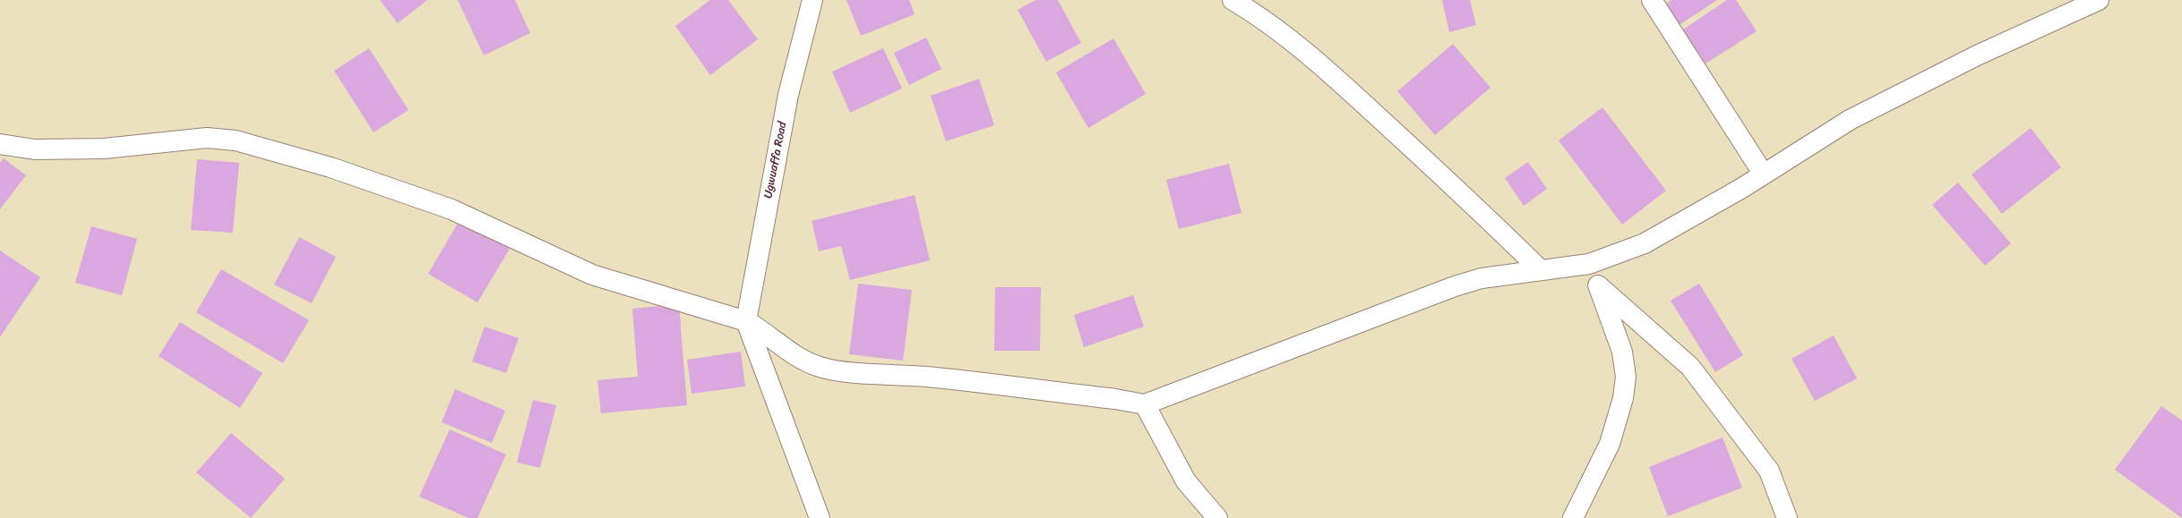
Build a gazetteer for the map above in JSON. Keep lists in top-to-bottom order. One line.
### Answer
{"streets":{"street":["Ugwuaffa Road"]}}
